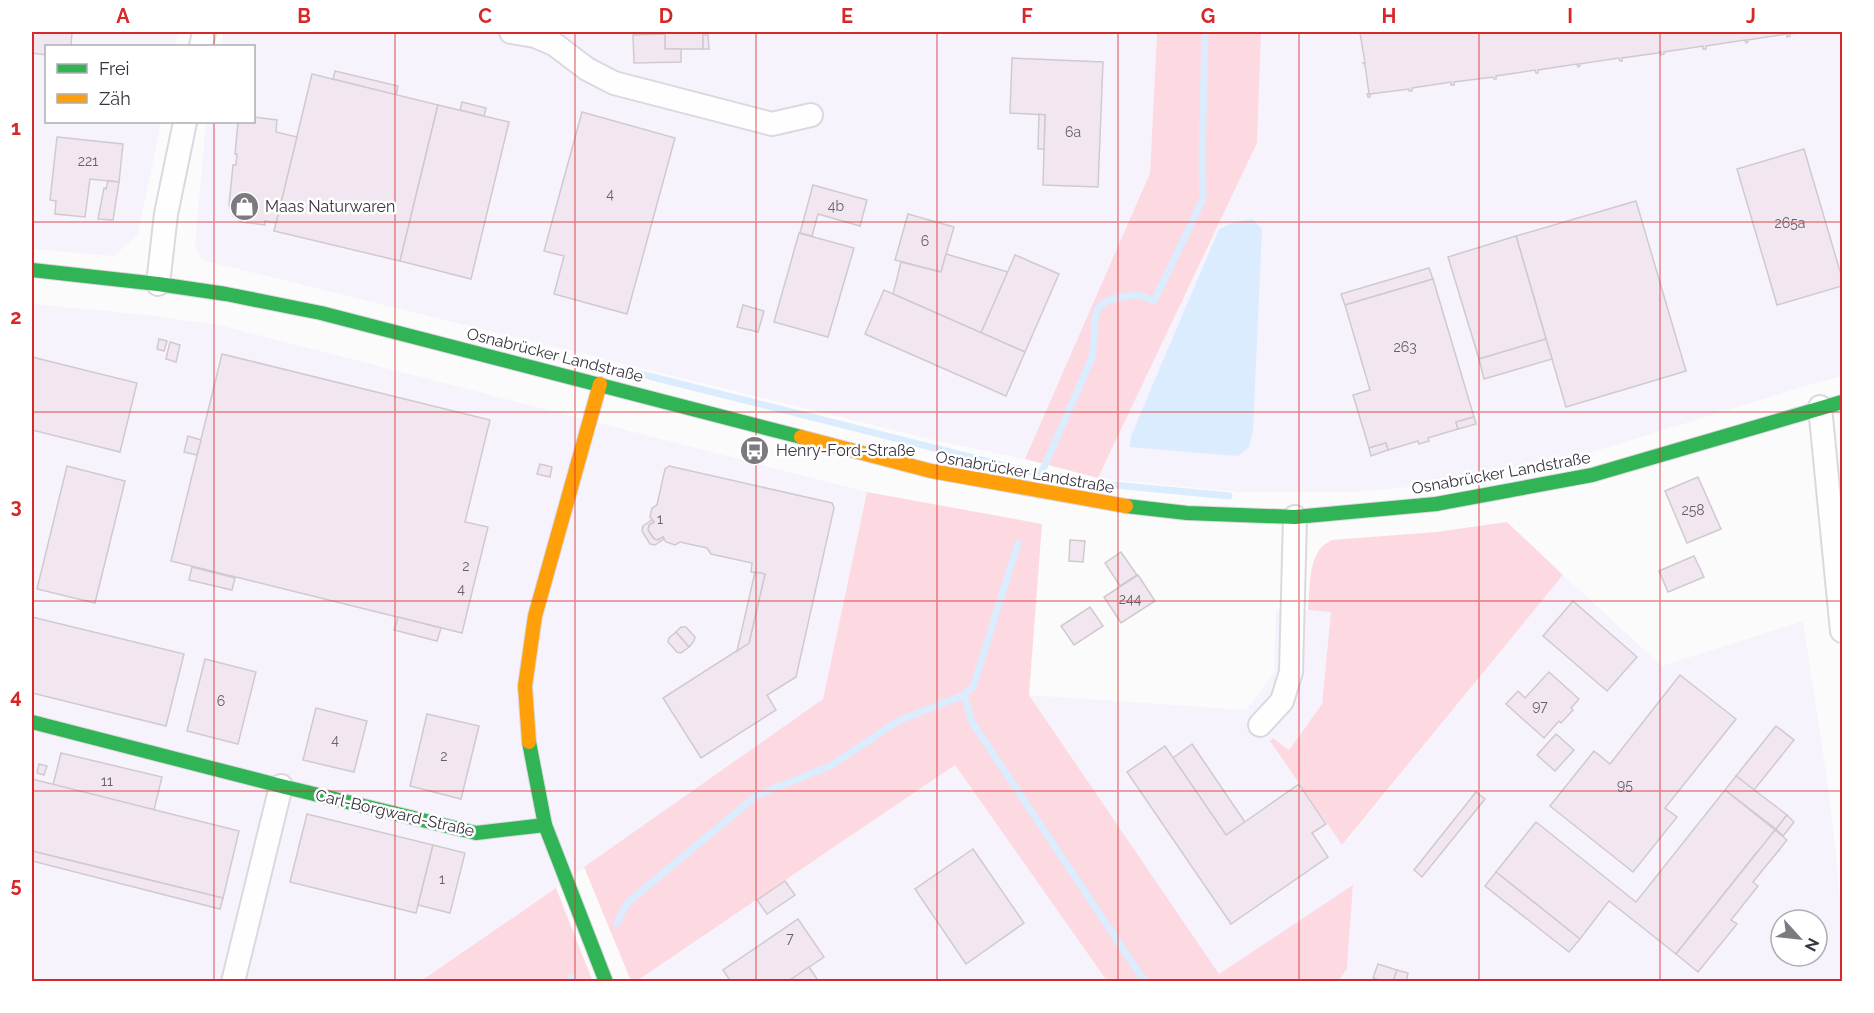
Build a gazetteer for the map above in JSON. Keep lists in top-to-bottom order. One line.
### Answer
{"streets":{"street":["Osnabrücker Landstraße","Carl-Borgward-Straße"]},"places":{"shop":["Maas Naturwaren"],"bus stop":["Henry-Ford-Straße"]},"house_numbers":["6a","221","4","4b","265a","6","263","258","1","2","4","244","6","97","4","2","11","95","1","7"],"legend":["Frei","Zäh"],"north":"bottom right","grid":{"columns":["A","B","C","D","E","F","G","H","I","J"],"rows":["1","2","3","4","5"]}}
